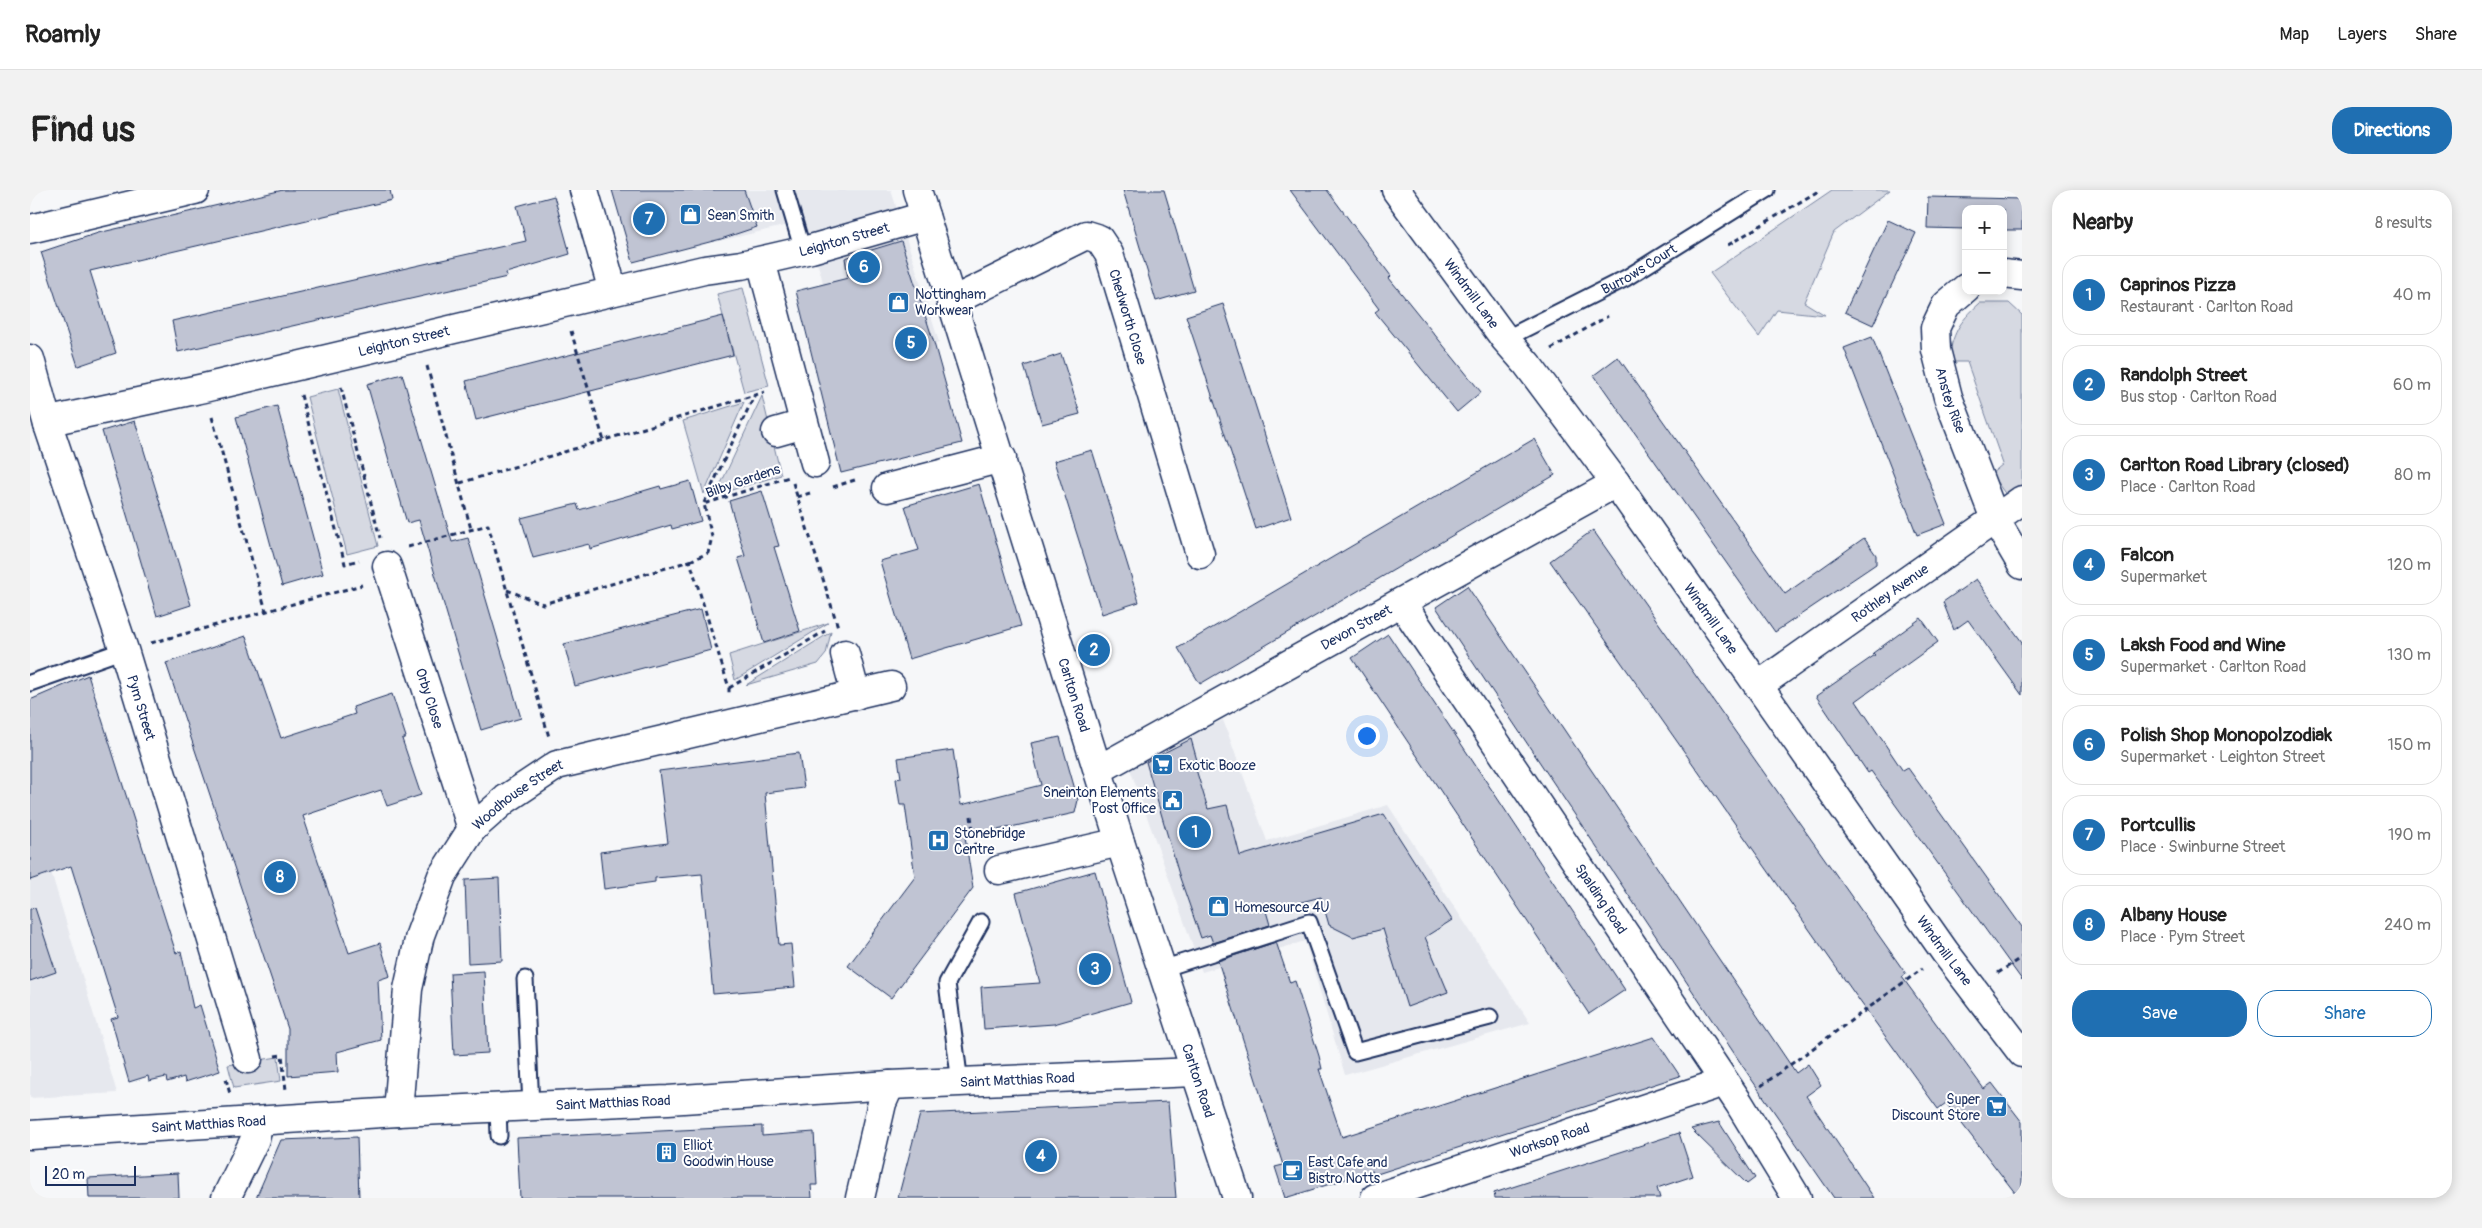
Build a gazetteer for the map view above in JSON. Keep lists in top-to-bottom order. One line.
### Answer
{"streets":{"street":["Leighton Street","Windmill Lane","Chedworth Close","Anstey Rise","Rothley Avenue","Devon Street","Carlton Road","Orby Close","Pym Street","Woodhouse Street","Spalding Road","Saint Matthias Road","Worksop Road"],"lane":["Burrows Court"],"path":["Bilby Gardens"]},"crossings":[["Leighton Street","Carlton Road"],["Leighton Street","Pym Street"],["Burrows Court","Windmill Lane"],["Windmill Lane","Rothley Avenue"],["Windmill Lane","Devon Street"],["Chedworth Close","Carlton Road"],["Anstey Rise","Rothley Avenue"],["Devon Street","Carlton Road"],["Devon Street","Spalding Road"],["Carlton Road","Saint Matthias Road"],["Orby Close","Woodhouse Street"],["Woodhouse Street","Saint Matthias Road"],["Spalding Road","Worksop Road"]],"places":{"shop":["Sean Smith","Nottingham Workwear","Homesource 4U"],"supermarket":["Exotic Booze","Super Discount Store"],"public building":["Sneinton Elements Post Office"],"hospital":["Stonebridge Centre"],"building":["Elliot Goodwin House"],"cafe":["East Cafe and Bistro Notts"]},"scale_bar":"20 m","page":{"header":"Roamly","nav":["Map","Layers","Share"],"buttons":["Directions",["Save","Share"]],"title":"Find us","heading":["Nearby","8 results"],"pins":["7","6","5","2","1","8","3","4"],"map_buttons":["+","−"],"list":[{"mark":"1","name":"Caprinos Pizza","note":"Restaurant · Carlton Road","value":"40 m"},{"mark":"2","name":"Randolph Street","note":"Bus stop · Carlton Road","value":"60 m"},{"mark":"3","name":"Carlton Road Library (closed)","note":"Place · Carlton Road","value":"80 m"},{"mark":"4","name":"Falcon","note":"Supermarket","value":"120 m"},{"mark":"5","name":"Laksh Food and Wine","note":"Supermarket · Carlton Road","value":"130 m"},{"mark":"6","name":"Polish Shop Monopolzodiak","note":"Supermarket · Leighton Street","value":"150 m"},{"mark":"7","name":"Portcullis","note":"Place · Swinburne Street","value":"190 m"},{"mark":"8","name":"Albany House","note":"Place · Pym Street","value":"240 m"}],"scale":"20 m"}}
